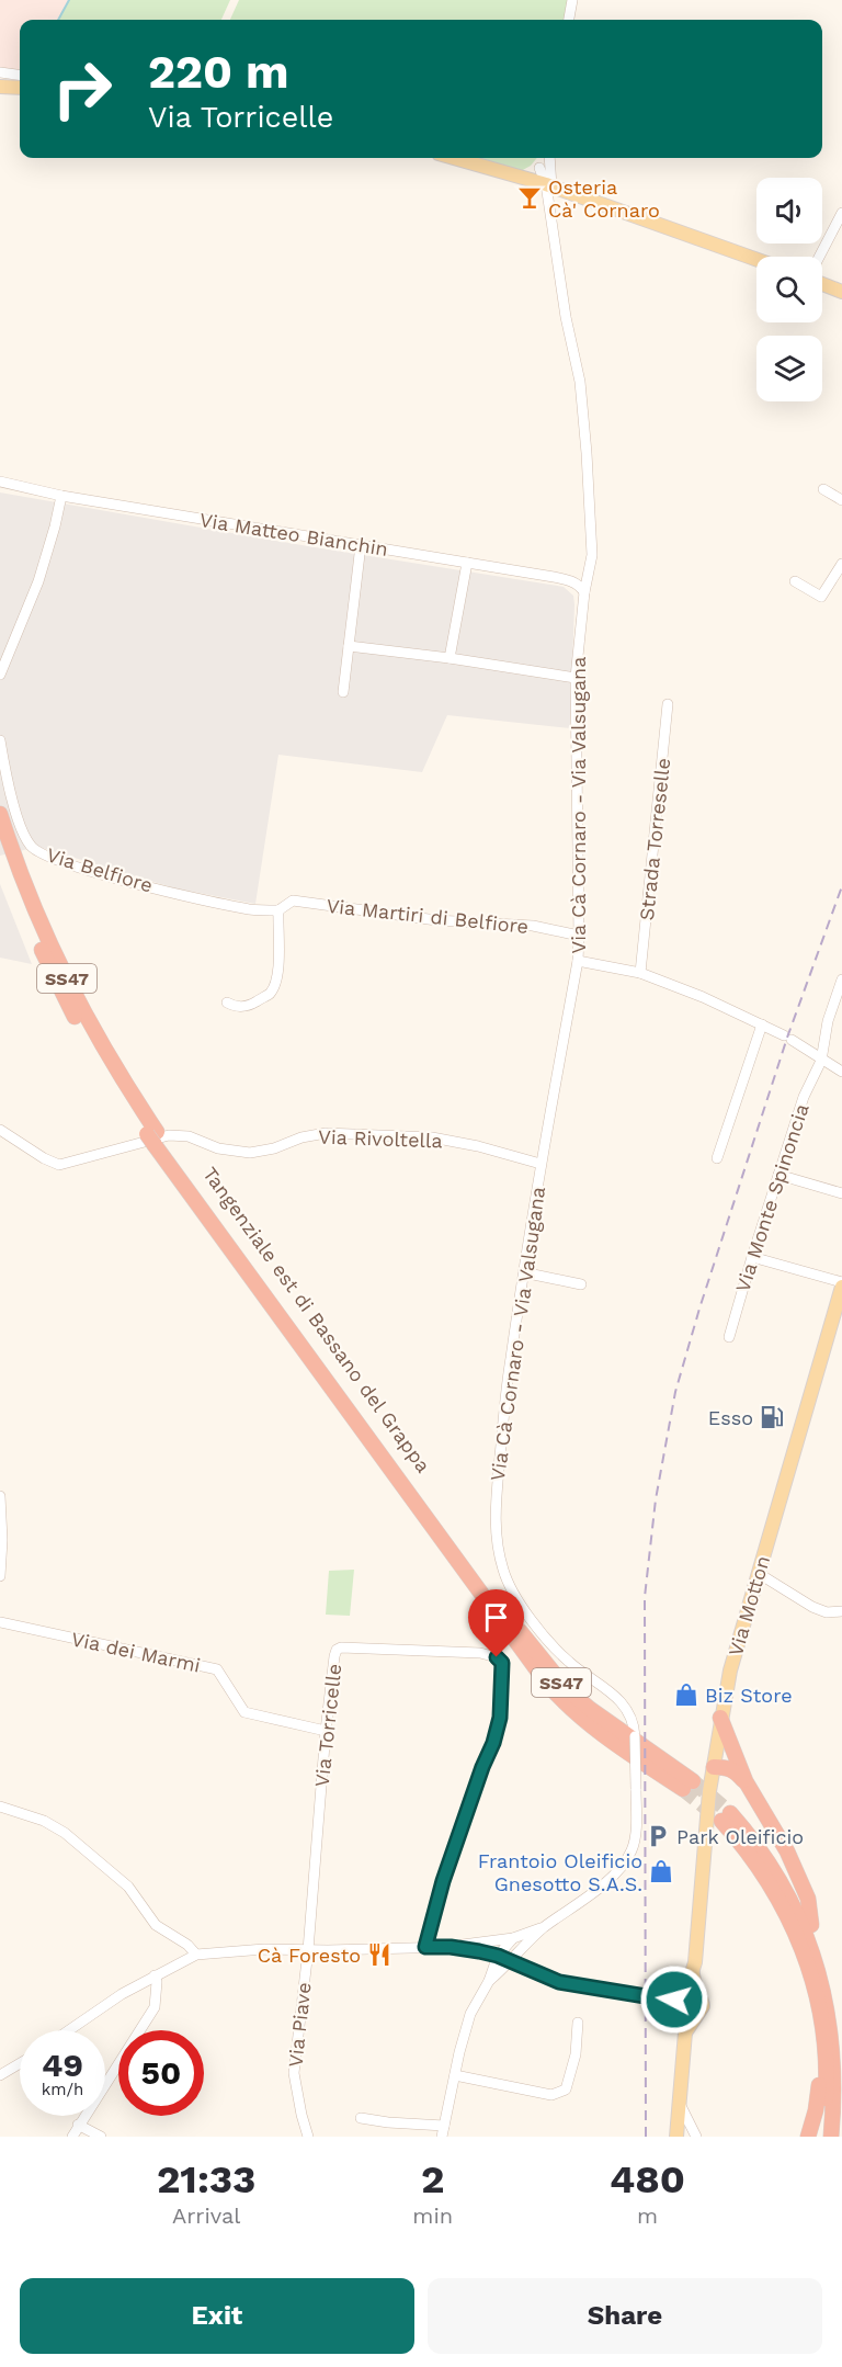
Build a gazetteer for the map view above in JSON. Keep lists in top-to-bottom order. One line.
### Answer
{"streets":{"highway":["SS47","Tangenziale est di Bassano del Grappa"],"main road":["Via Motton"],"street":["Via Matteo Bianchin","Via Cà Cornaro - Via Valsugana","Strada Torreselle","Via Belfiore","Via Martiri di Belfiore","Via Rivoltella","Via Monte Spinoncia","Via dei Marmi","Via Torricelle","Via Piave"]},"crossings":[["Via Matteo Bianchin","Via Cà Cornaro - Via Valsugana"],["Via Cà Cornaro - Via Valsugana","Via Martiri di Belfiore"],["Via Cà Cornaro - Via Valsugana","Via Rivoltella"],["Via Belfiore","Via Martiri di Belfiore"],["Via Monte Spinoncia","Via Motton"],["Via dei Marmi","Via Torricelle"],["Via Torricelle","Via Piave"]],"places":{"bar":["Osteria Cà' Cornaro"],"fuel station":["Esso"],"shop":["Biz Store","Frantoio Oleificio Gnesotto S.A.S."],"parking":["Park Oleificio"],"restaurant":["Cà Foresto"]},"page":{"turn":["220 m","Via Torricelle"],"speed":"49 km/h","limit":"50","eta":["21:33","Arrival","2","min","480","m"],"buttons":["Exit","Share"]}}
